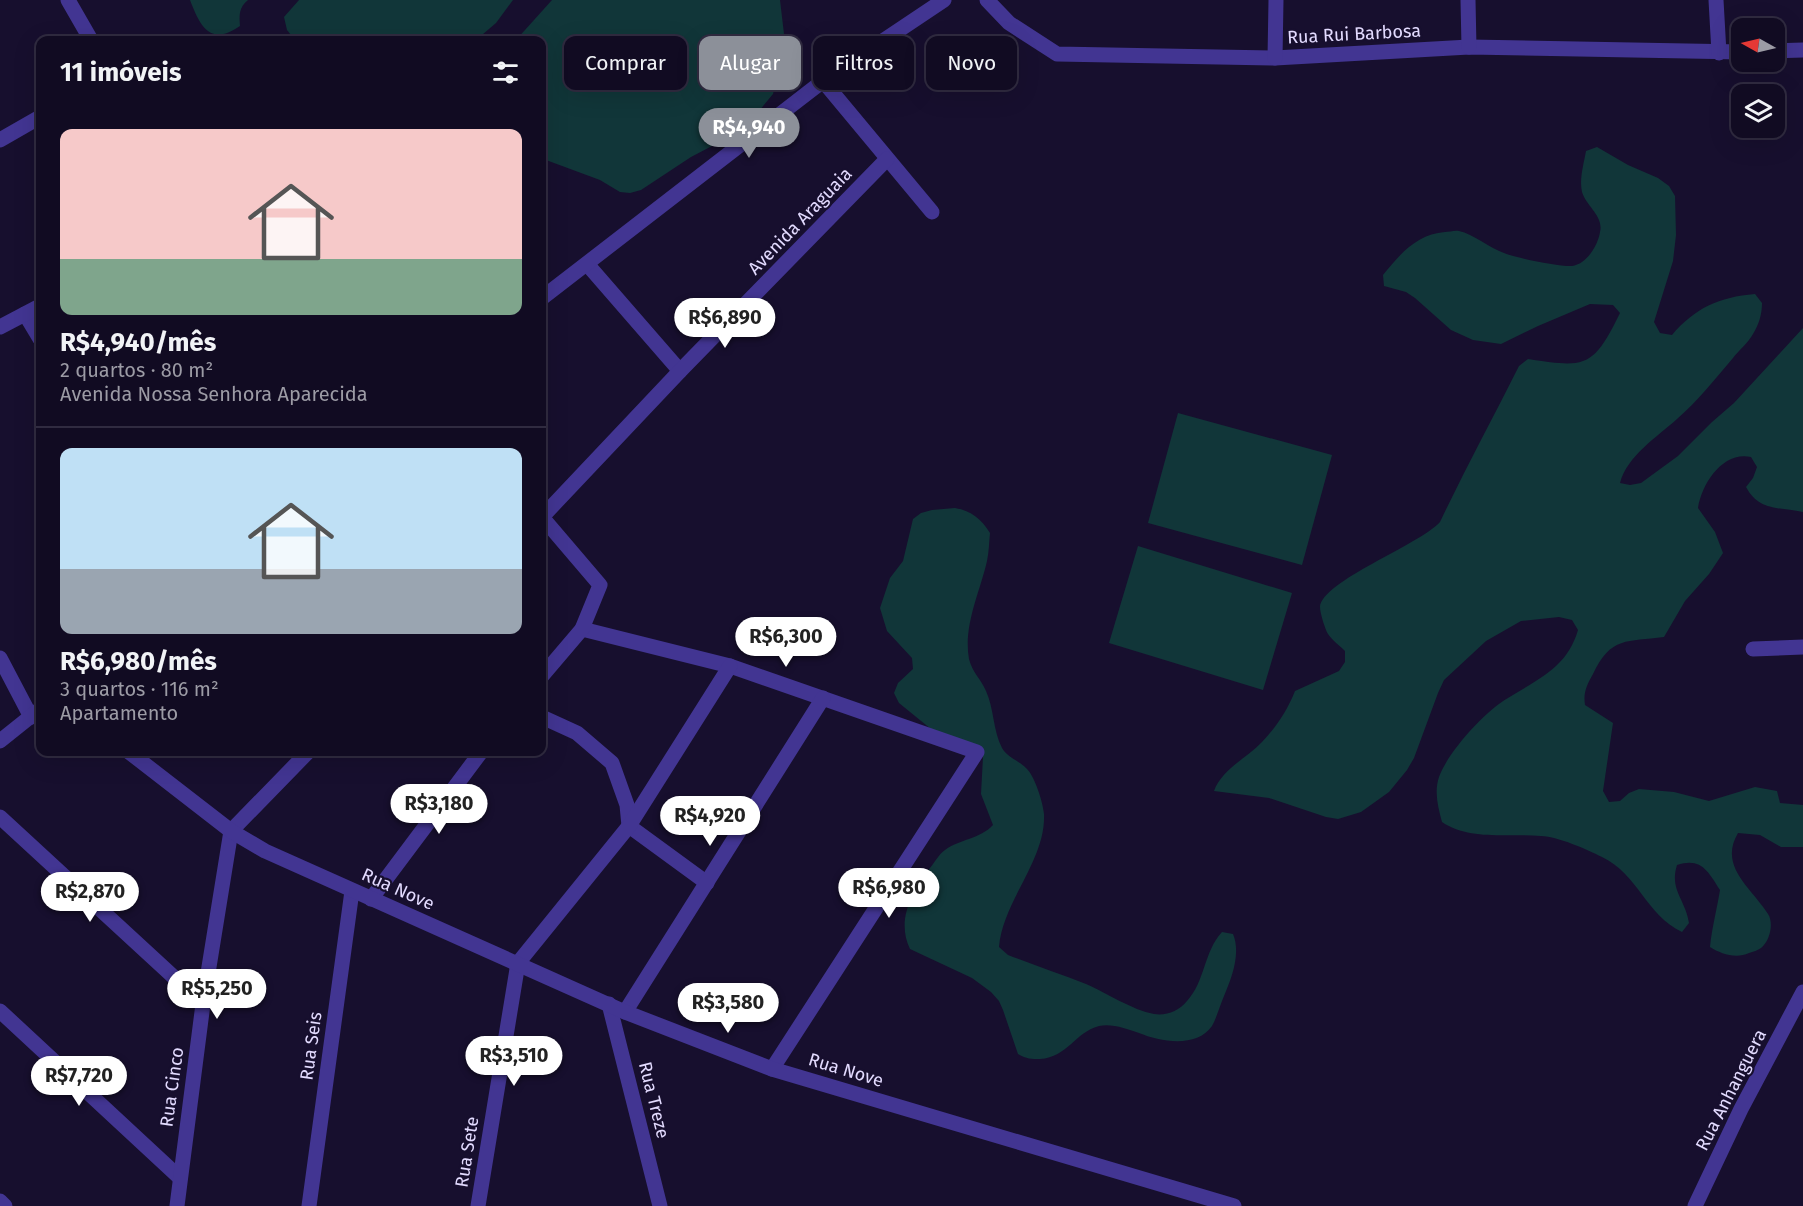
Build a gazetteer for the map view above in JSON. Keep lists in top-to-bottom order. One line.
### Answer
{"streets":{"street":["Rua Rui Barbosa","Avenida Araguaia","Rua Nove","Rua Seis","Rua Cinco","Rua Anhanguera","Rua Treze","Rua Sete"]},"crossings":[["Rua Nove","Rua Seis"],["Rua Nove","Rua Cinco"],["Rua Nove","Rua Treze"],["Rua Nove","Rua Sete"]],"north":"left","page":{"chip":["Comprar","Alugar","Filtros","Novo"],"heading":"11 imóveis","price":["R$4,940","R$6,890","R$6,300","R$3,180","R$4,920","R$6,980","R$2,870","R$5,250","R$3,580","R$3,510","R$7,720"],"list":[{"name":"R$4,940/mês","note":"2 quartos · 80 m² · Avenida Nossa Senhora Aparecida"},{"name":"R$6,980/mês","note":"3 quartos · 116 m² · Apartamento"}]}}
